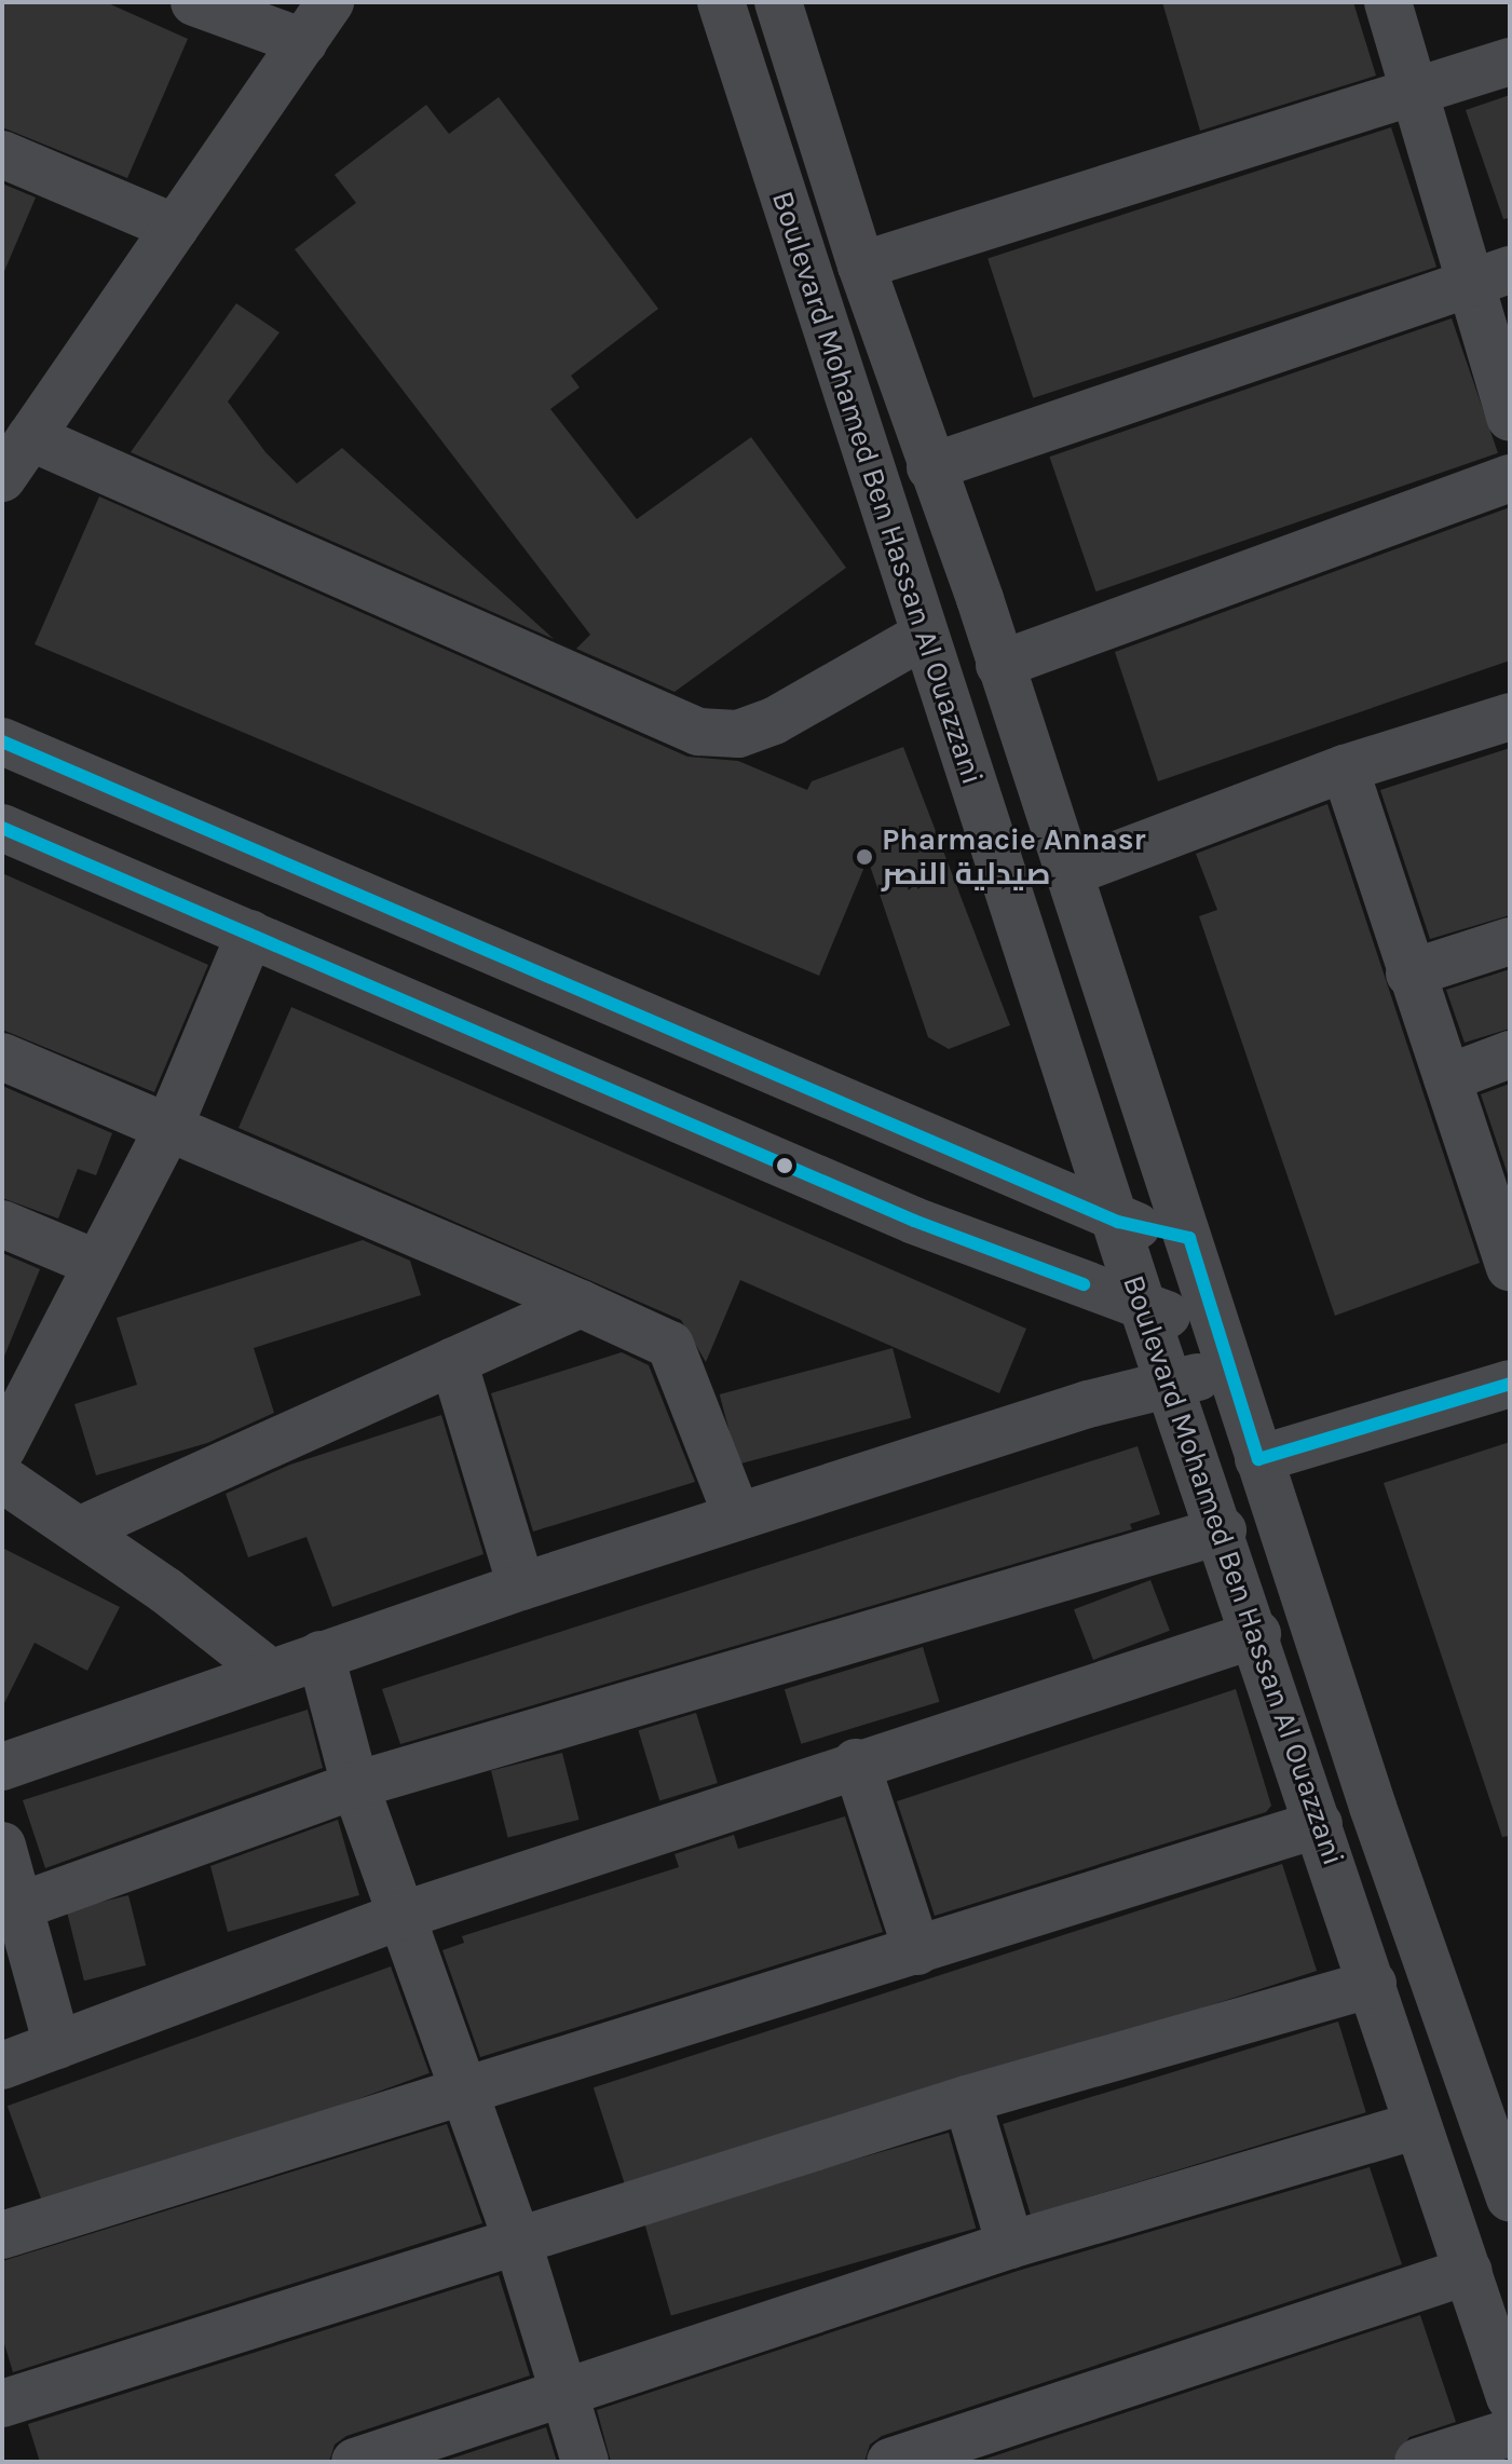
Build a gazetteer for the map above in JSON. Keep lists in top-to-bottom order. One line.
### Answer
{"streets":{"street":["Boulevard Mohamed Ben Hassan Al Ouazzani"]},"places":["Pharmacie Annasr صيدلية النصر"]}
